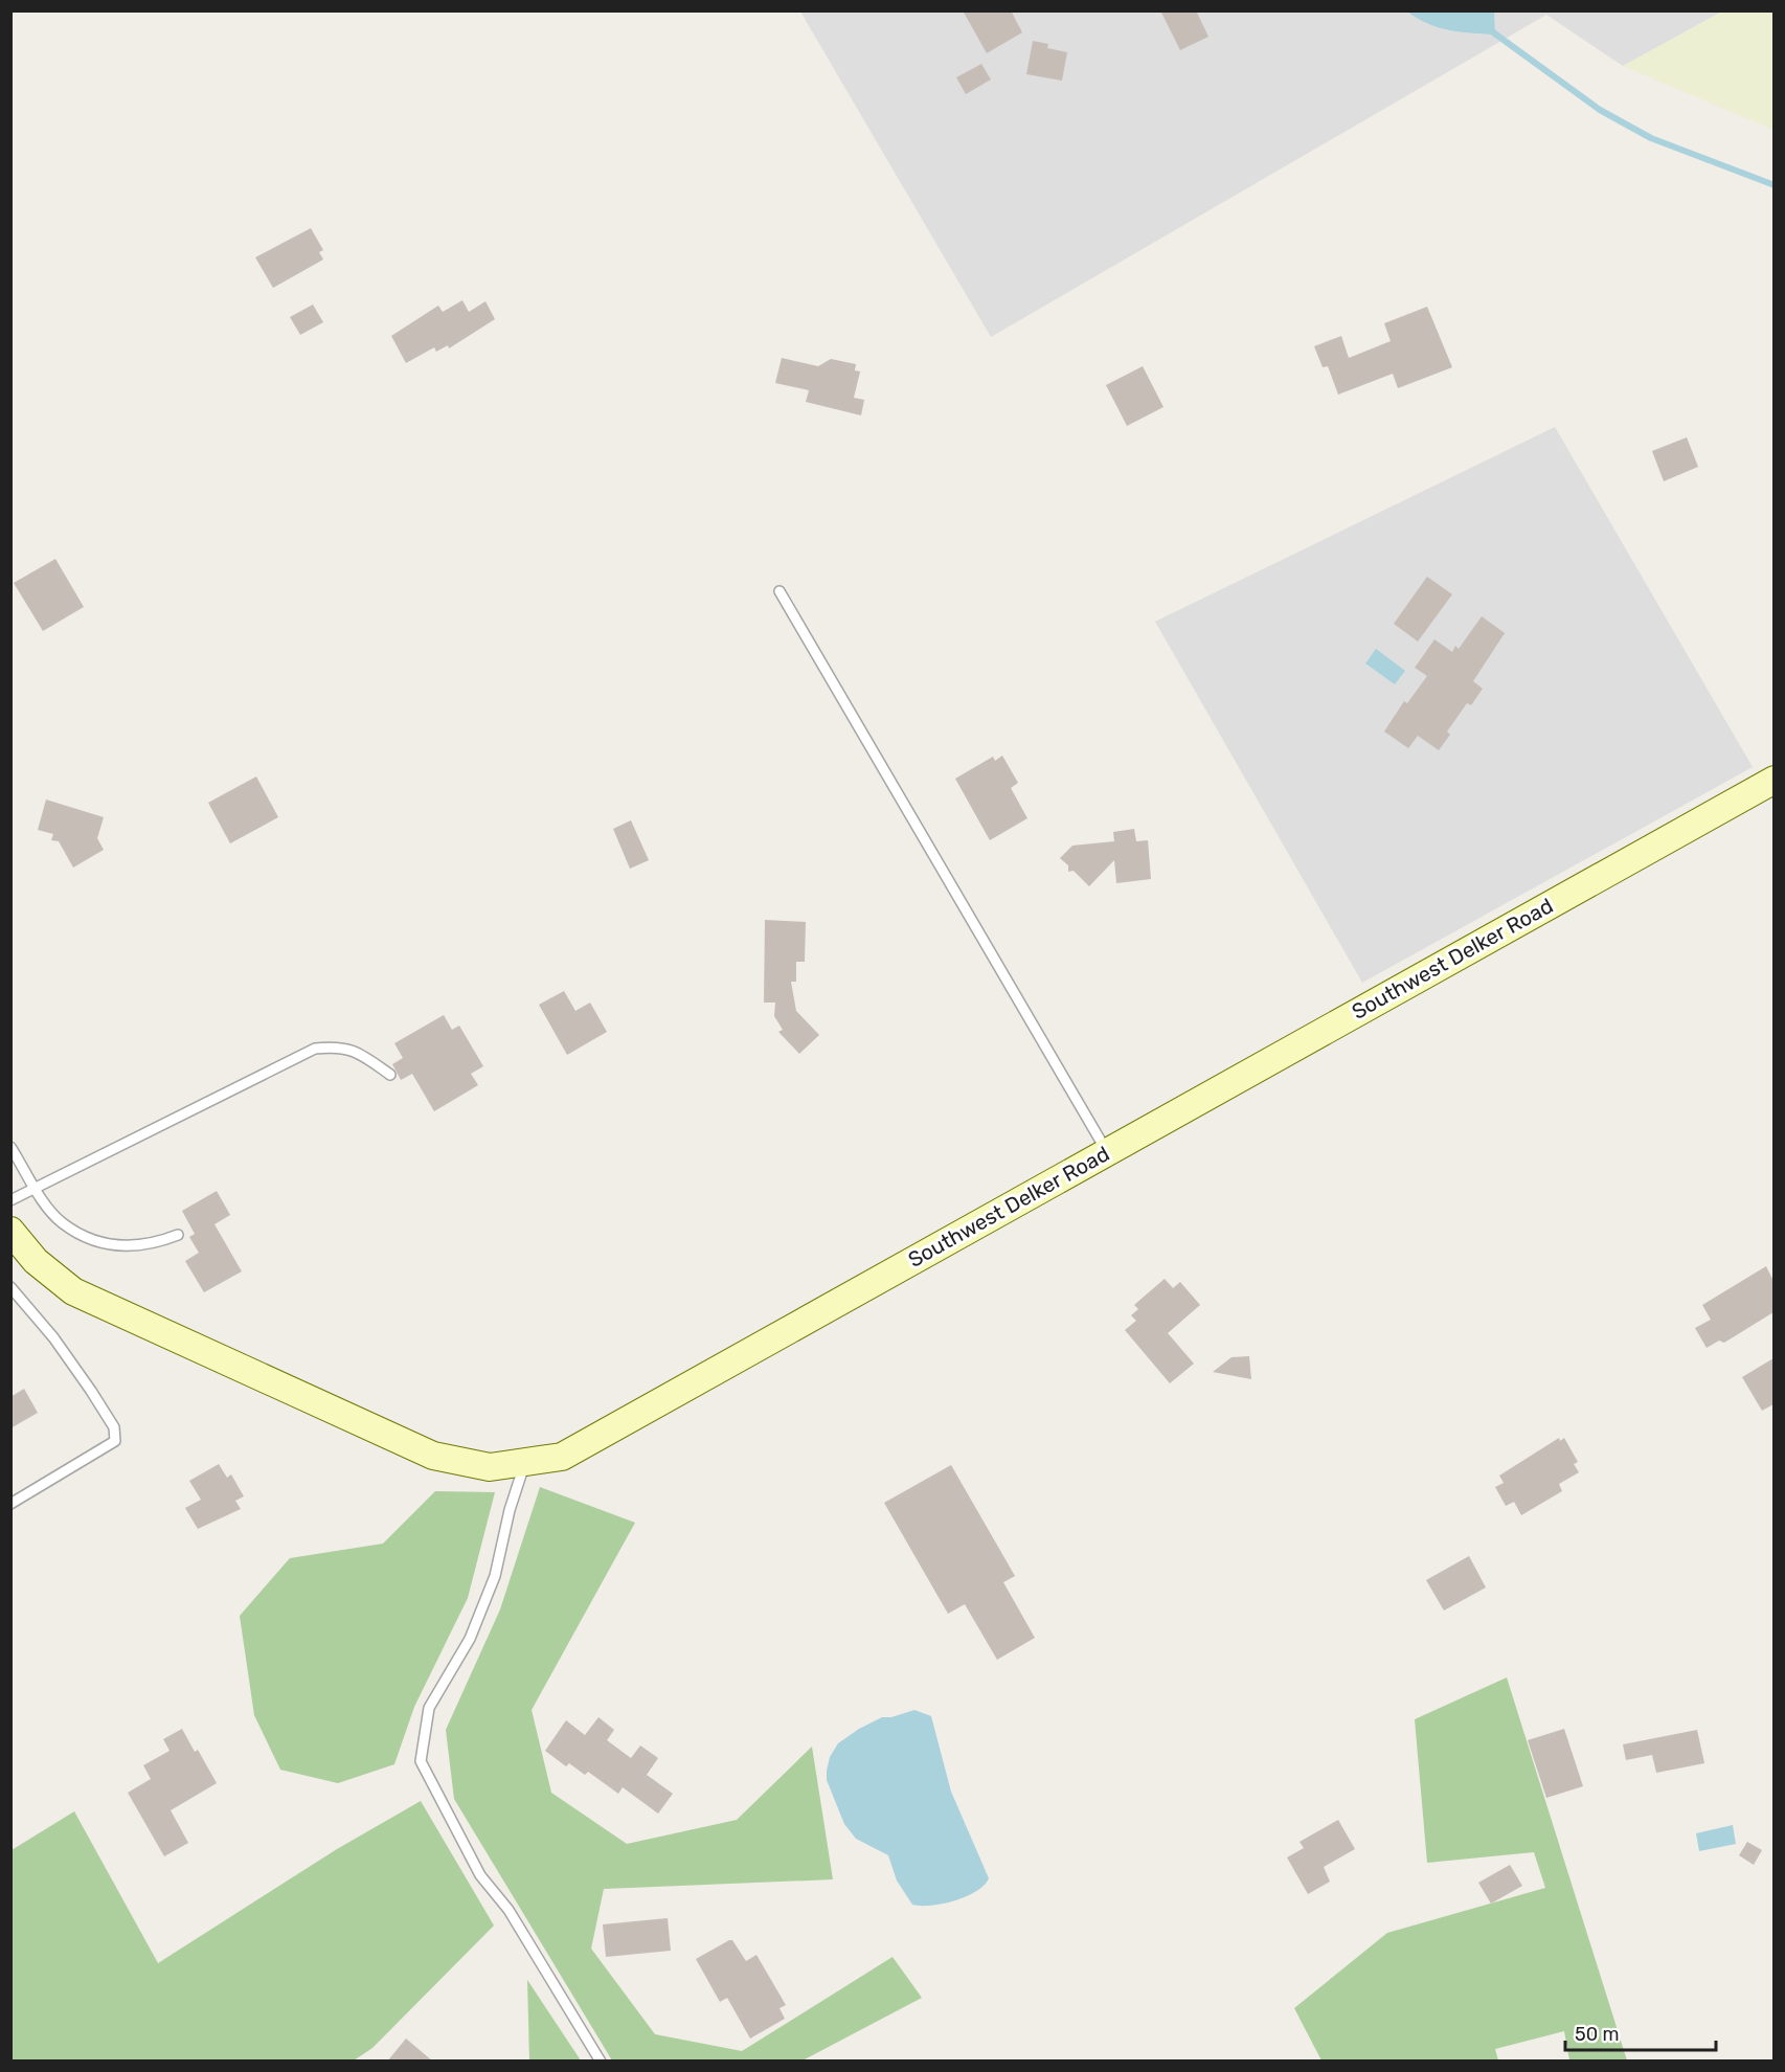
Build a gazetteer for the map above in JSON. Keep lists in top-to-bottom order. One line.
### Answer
{"streets":{"street":["Southwest Delker Road"]},"scale_bar":"50 m"}
